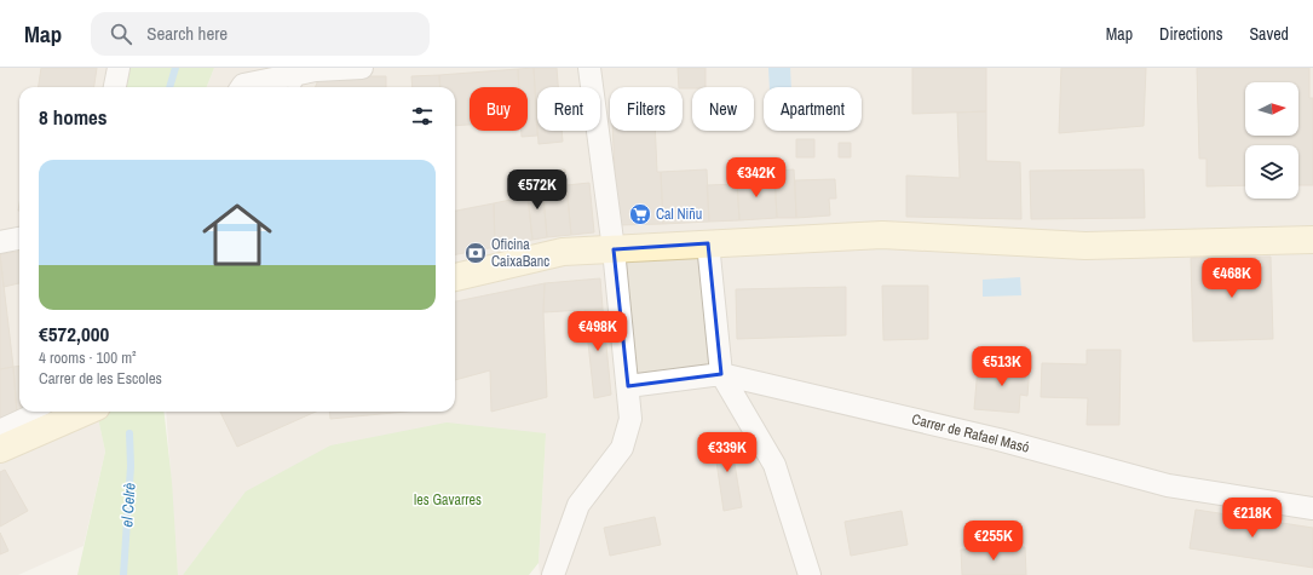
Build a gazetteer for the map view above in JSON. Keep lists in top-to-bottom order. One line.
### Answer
{"streets":{"street":["Carrer de Rafael Masó"]},"water":["el Celrè"],"parks":["les Gavarres"],"places":{"supermarket":["Cal Niñu"],"bank":["Oficina CaixaBanc"]},"north":"right","page":{"header":"Map","search":"Search here","nav":["Map","Directions","Saved"],"chip":["Buy","Rent","Filters","New","Apartment"],"heading":"8 homes","list":[{"name":"€572,000","note":"4 rooms · 100 m² · Carrer de les Escoles"}],"price":["€342K","€572K","€468K","€498K","€513K","€339K","€218K","€255K"]}}
